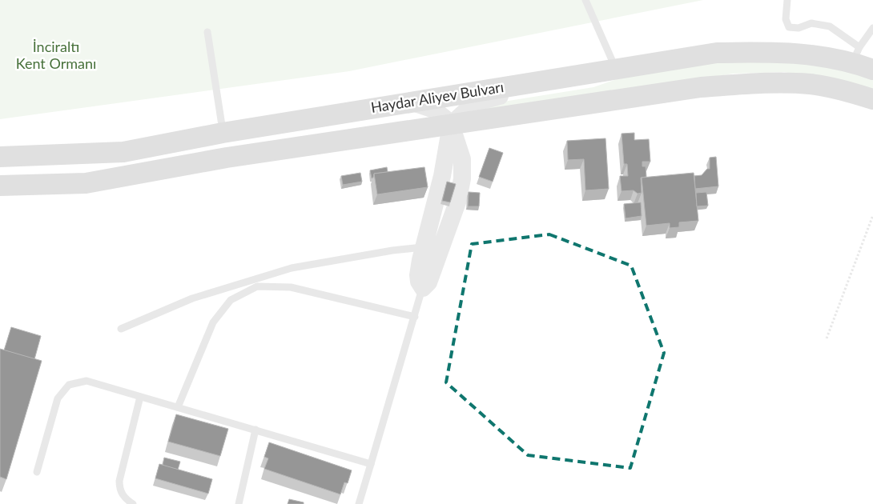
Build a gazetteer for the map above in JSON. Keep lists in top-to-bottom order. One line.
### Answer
{"streets":{"main road":["Haydar Aliyev Bulvarı"]},"parks":["İnciraltı Kent Ormanı"]}
